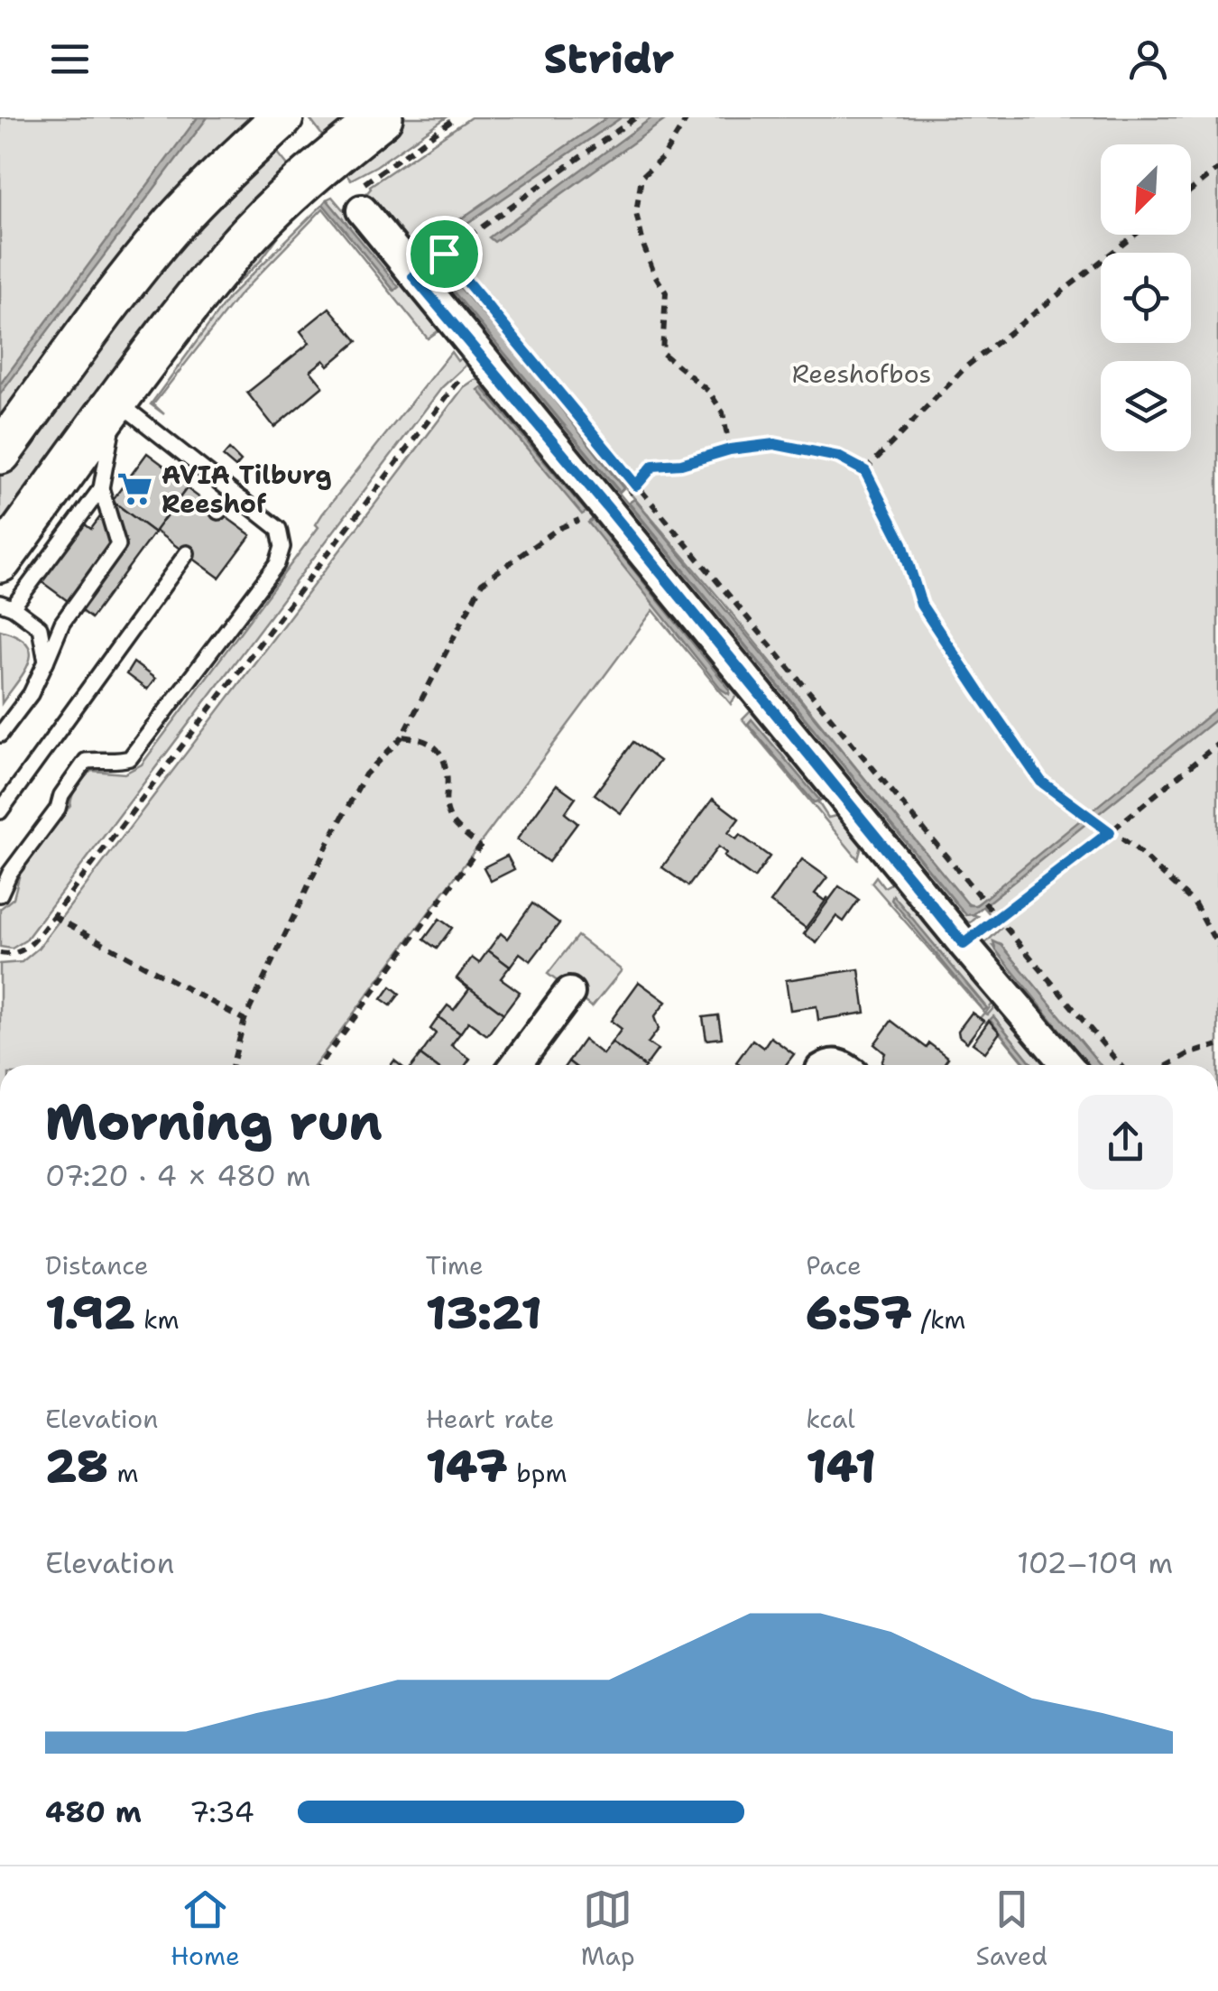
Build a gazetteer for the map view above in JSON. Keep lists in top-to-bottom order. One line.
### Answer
{"parks":["Reeshofbos"],"places":{"supermarket":["AVIA Tilburg Reeshof"]},"north":"bottom left","page":{"header":"Stridr","heading":["Morning run","07:20 · 4 × 480 m"],"stats":[["Distance","1.92 km"],["Time","13:21"],["Pace","6:57 /km"],["Elevation","28 m"],["Heart rate","147 bpm"],["kcal","141"]],"chart":["Elevation","102–109 m"],"list":[{"name":"480 m","note":"7:34"}],"tabs":["Home","Map","Saved"]}}
